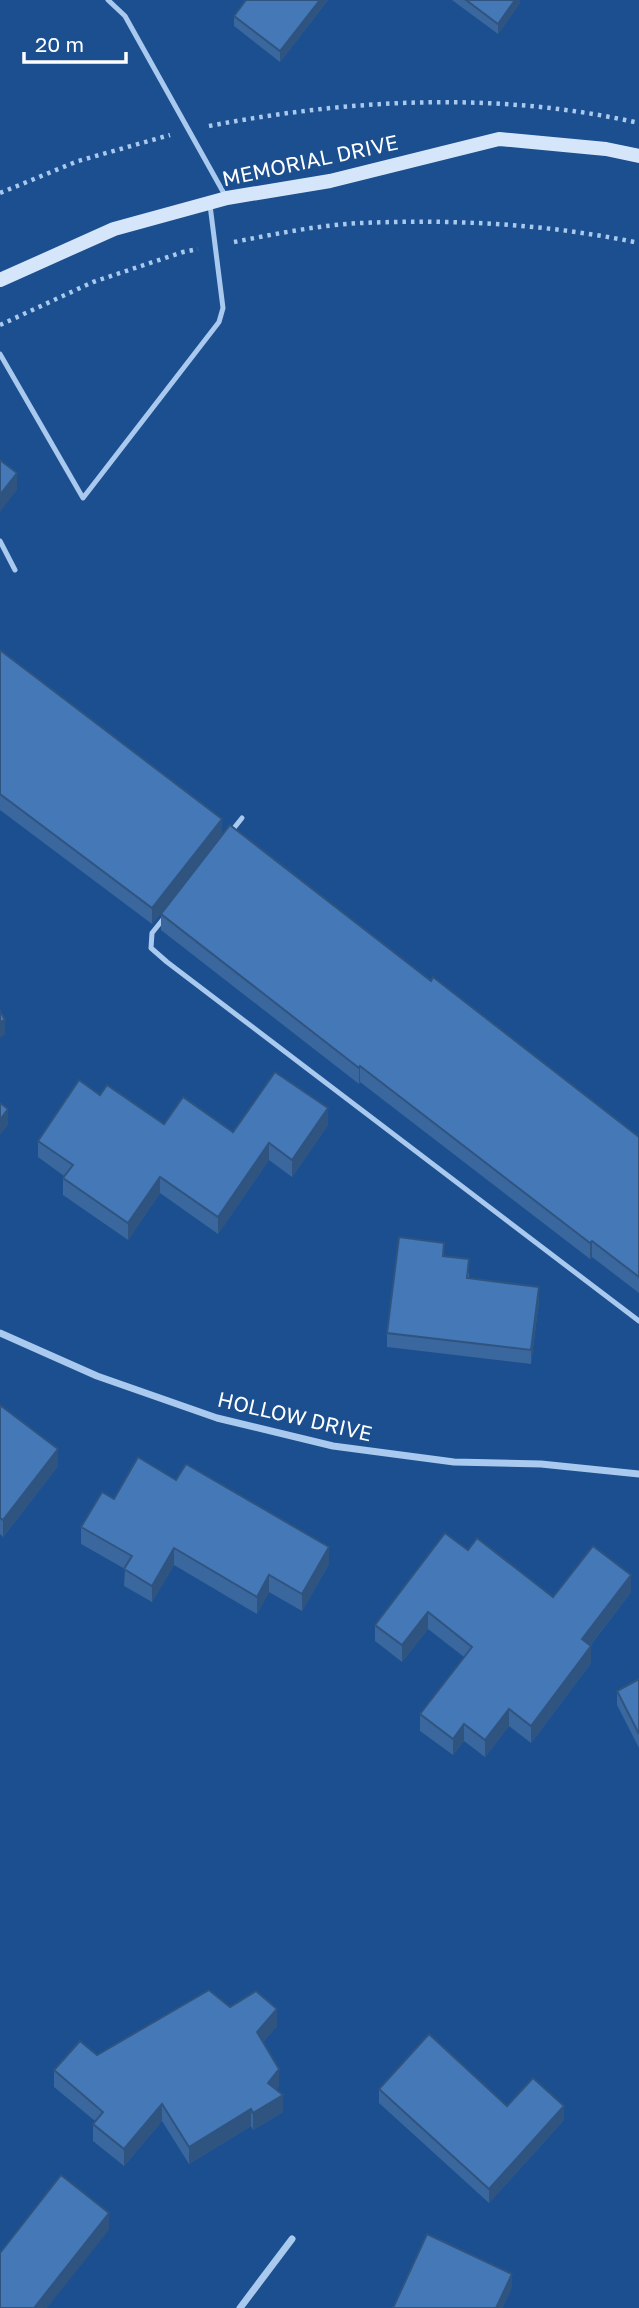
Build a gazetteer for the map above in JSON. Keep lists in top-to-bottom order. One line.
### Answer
{"streets":{"main road":["MEMORIAL DRIVE"],"street":["HOLLOW DRIVE"]},"scale_bar":"20 m"}
